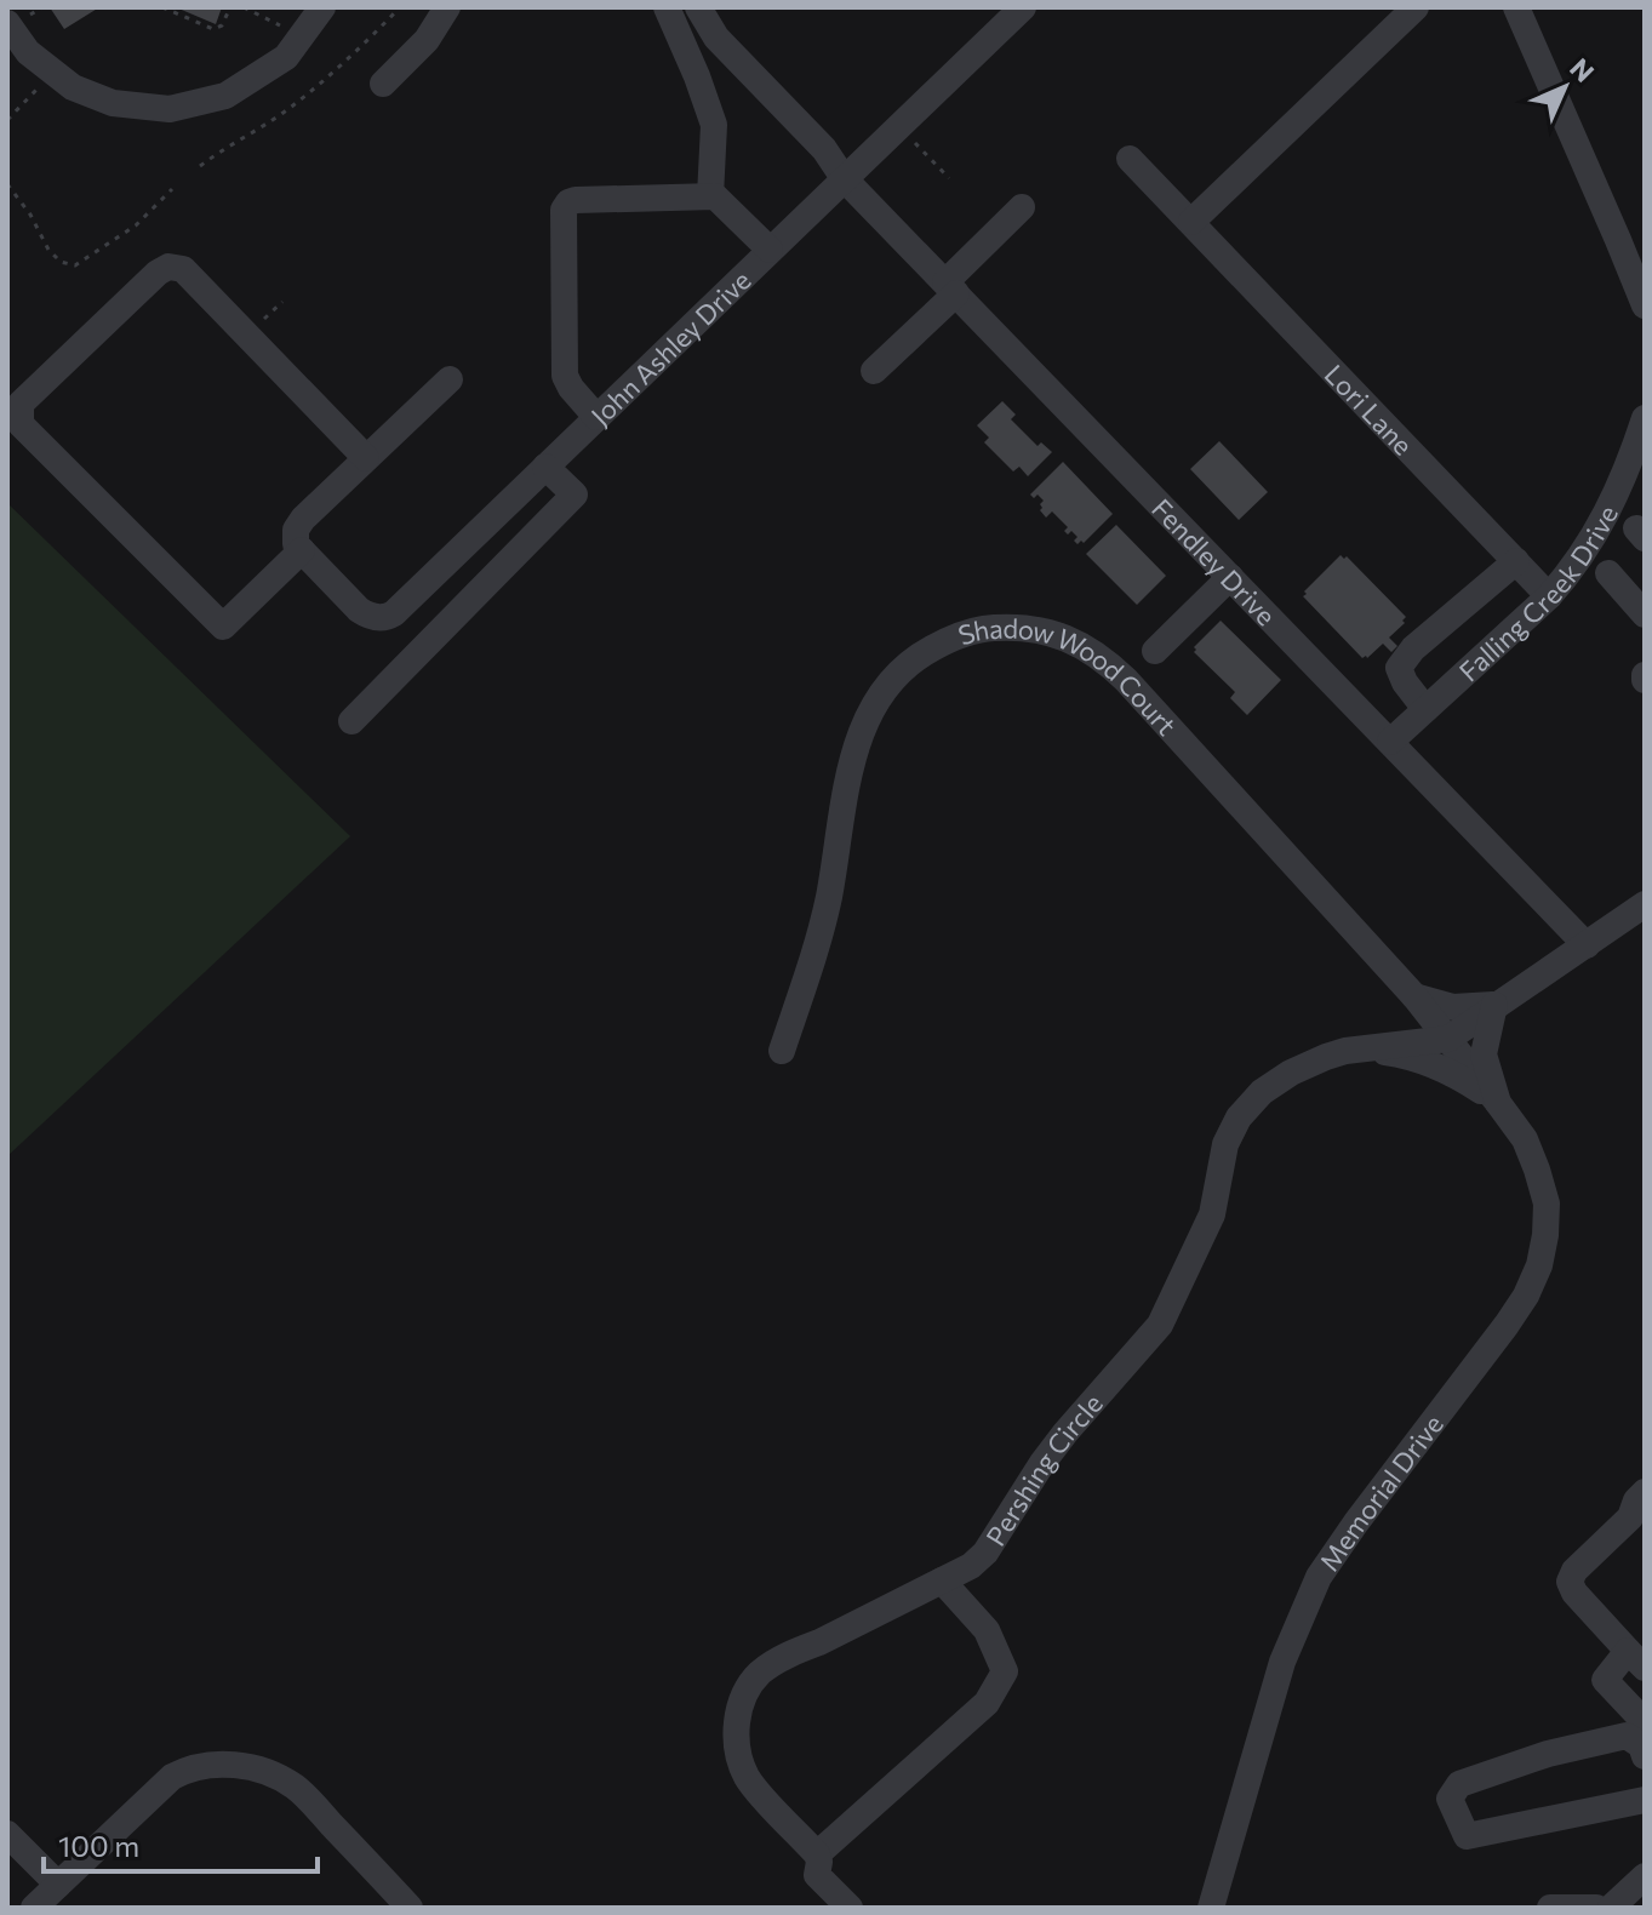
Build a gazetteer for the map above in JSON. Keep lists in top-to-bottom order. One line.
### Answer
{"streets":{"street":["John Ashley Drive","Lori Lane","Fendley Drive","Falling Creek Drive","Shadow Wood Court","Pershing Circle","Memorial Drive"]},"crossings":[["John Ashley Drive","Fendley Drive"],["Lori Lane","Falling Creek Drive"],["Fendley Drive","Falling Creek Drive"],["Shadow Wood Court","Pershing Circle"],["Pershing Circle","Memorial Drive"]],"scale_bar":"100 m","north":"top right"}
